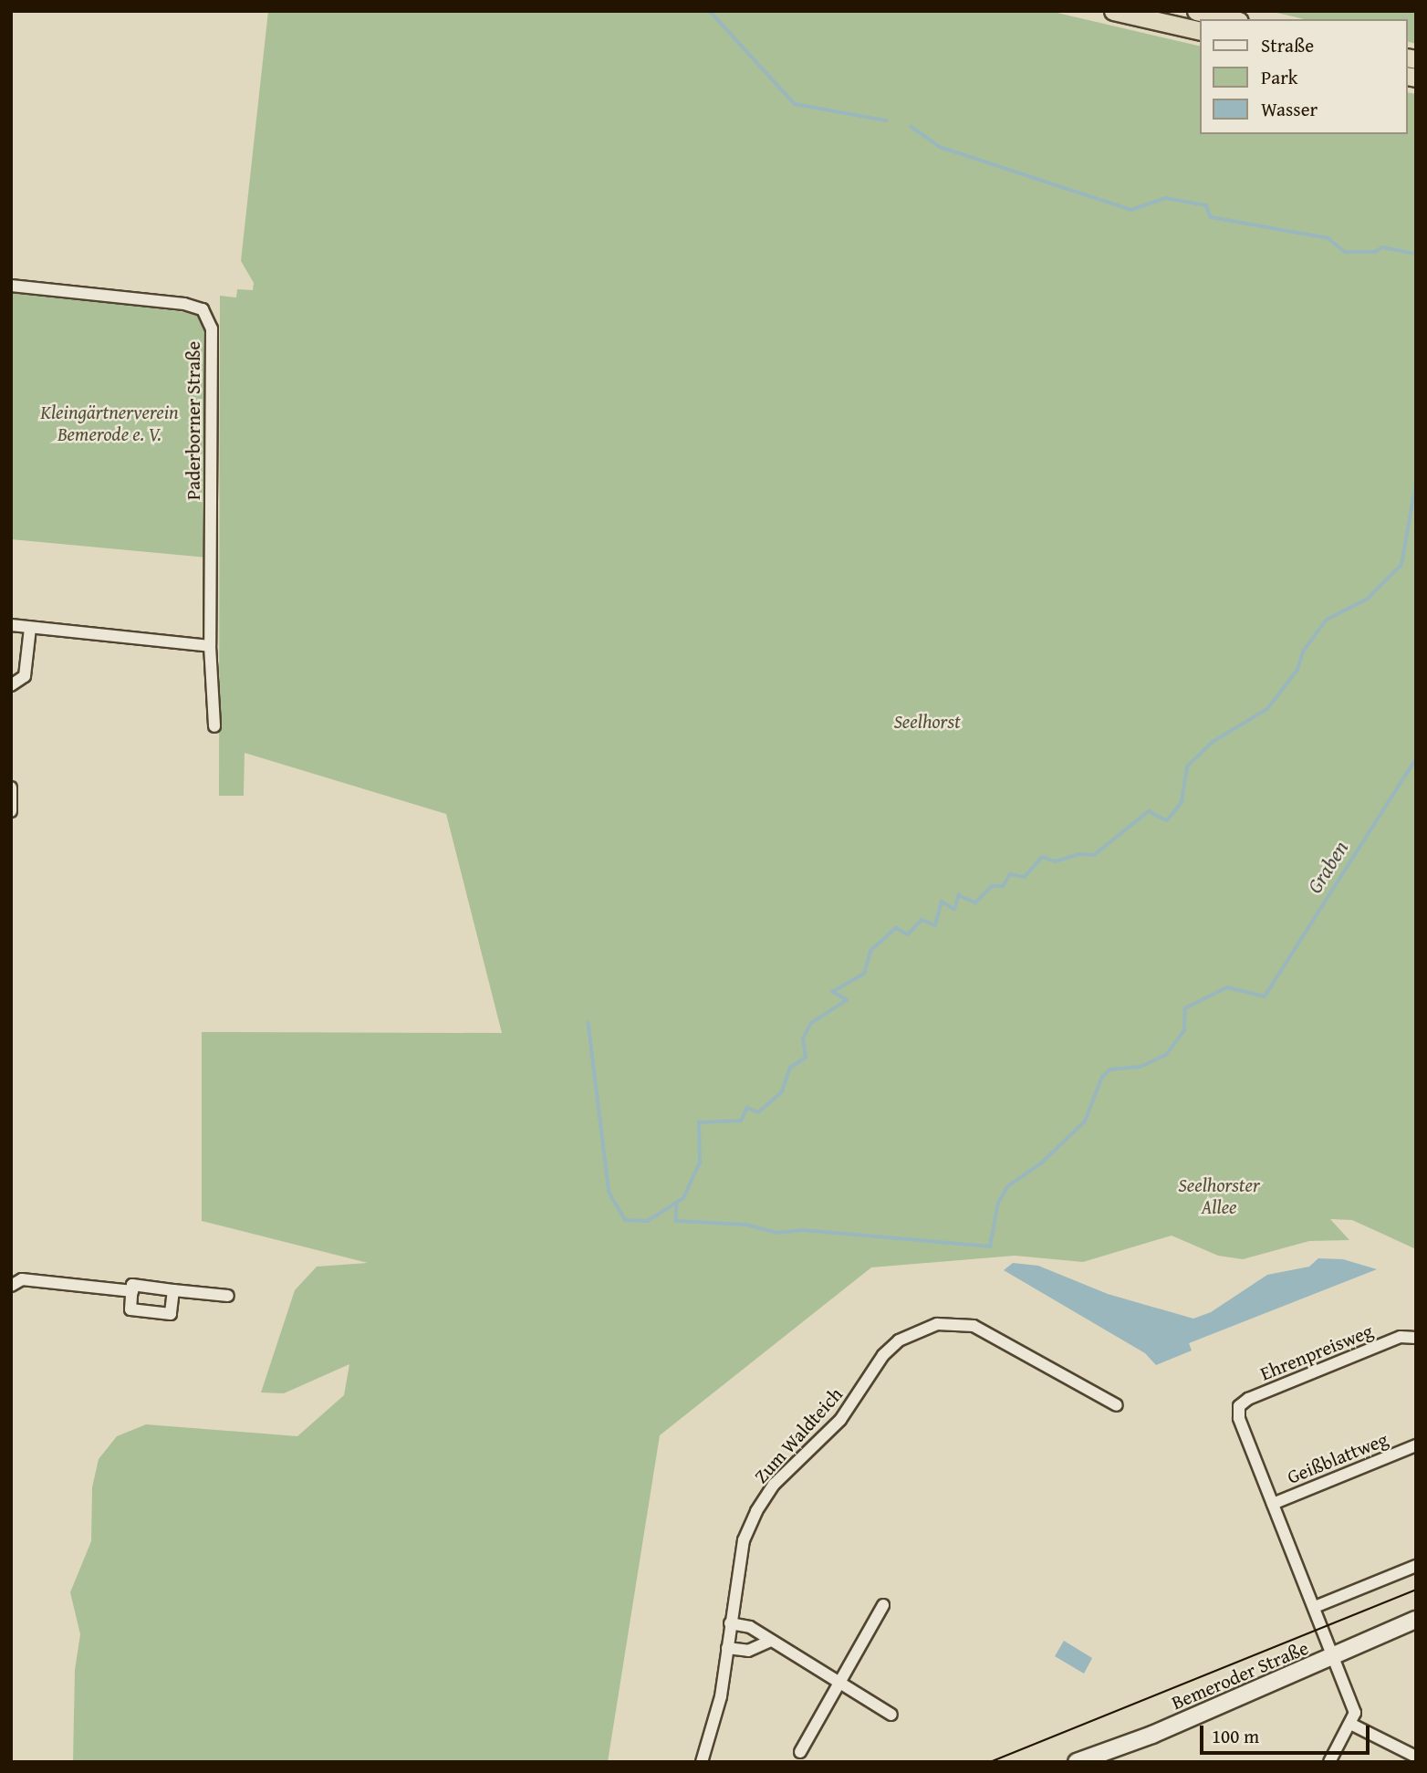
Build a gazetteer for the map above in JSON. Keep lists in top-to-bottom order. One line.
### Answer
{"streets":{"main road":["Bemeroder Straße"],"street":["Paderborner Straße","Ehrenpreisweg","Zum Waldteich","Geißblattweg"]},"crossings":[["Ehrenpreisweg","Geißblattweg"]],"water":["Graben"],"parks":["Kleingärtnerverein Bemerode e. V.","Seelhorst","Seelhorster Allee"],"legend":["Straße","Park","Wasser"],"scale_bar":"100 m"}
